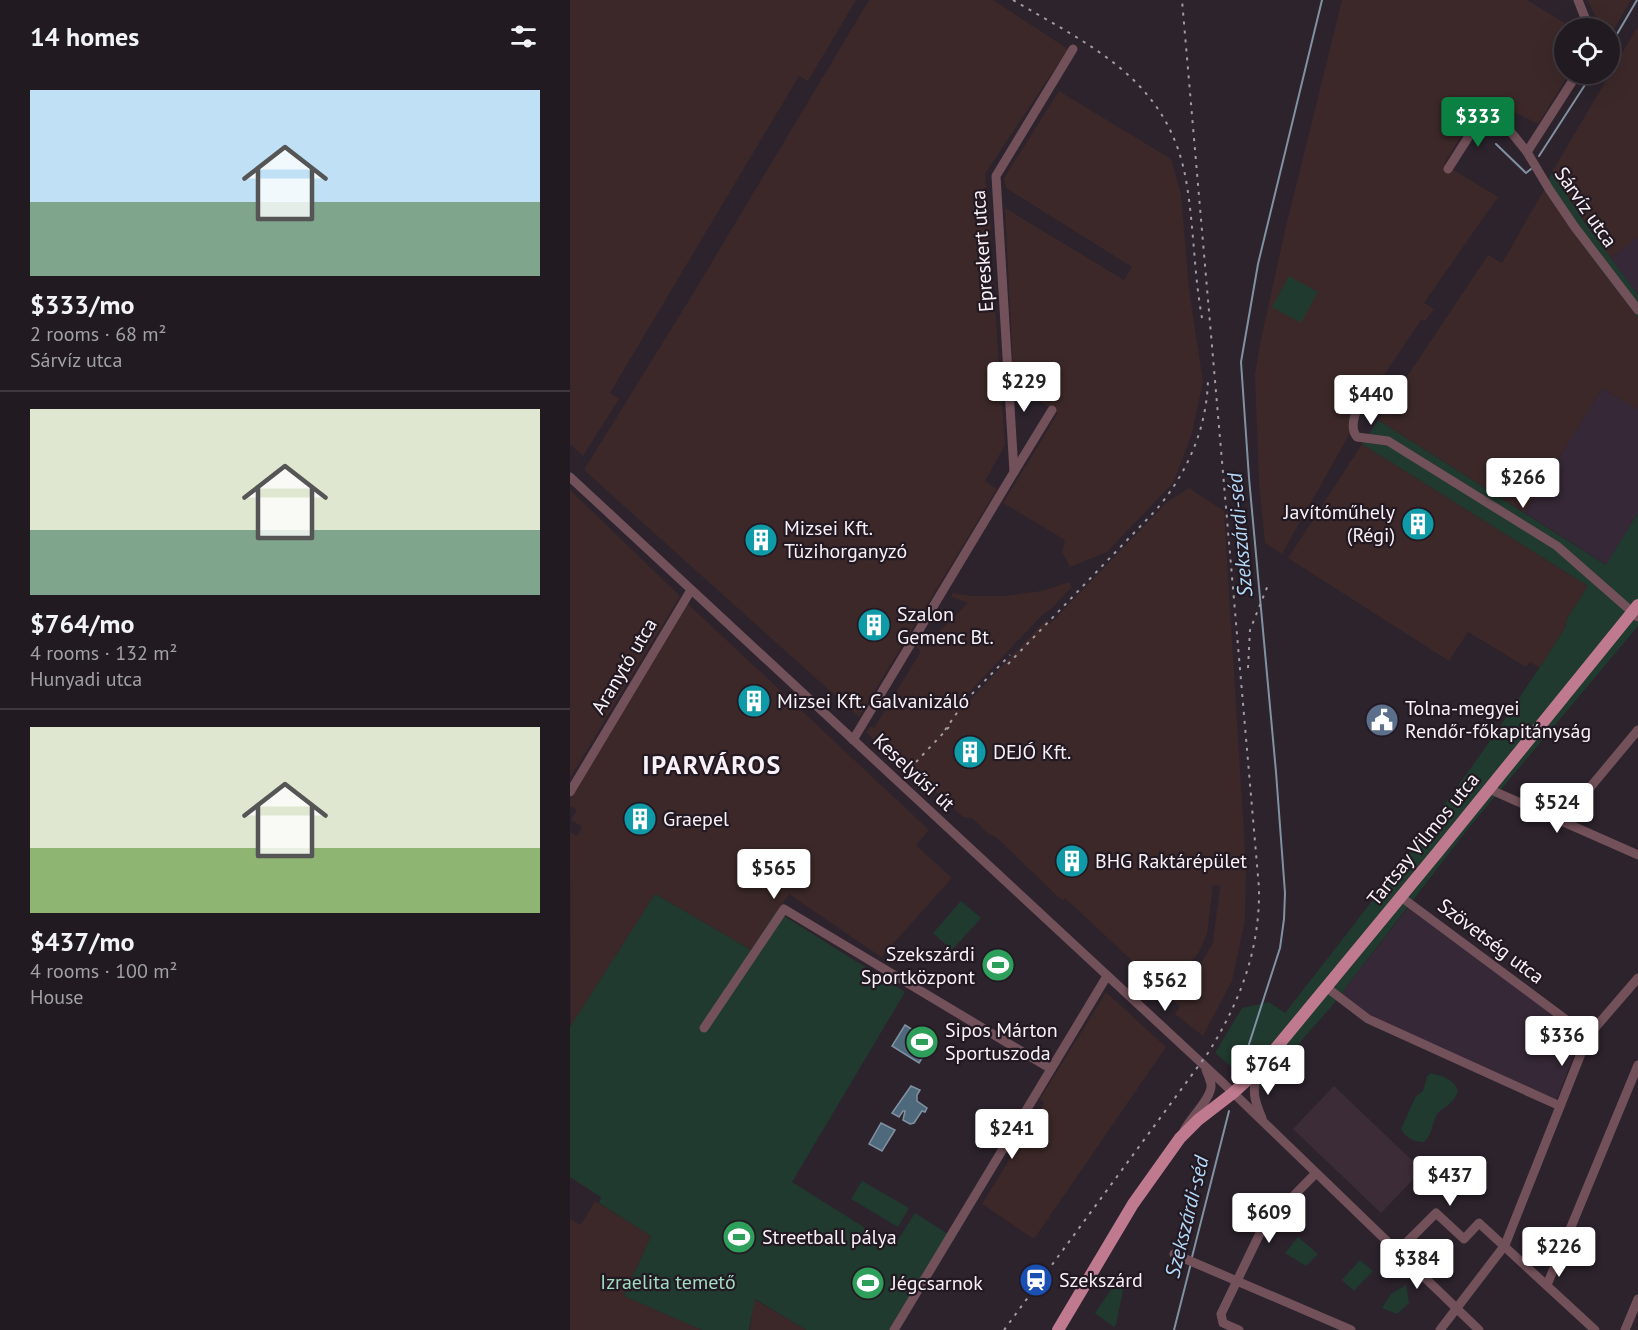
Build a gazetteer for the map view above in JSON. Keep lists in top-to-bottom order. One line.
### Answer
{"streets":{"main road":["Tartsay Vilmos utca"],"street":["Sárvíz utca","Epreskert utca","Aranytó utca","Keselyűsi út","Szövetség utca"]},"crossings":[["Aranytó utca","Keselyűsi út"],["Keselyűsi út","Tartsay Vilmos utca"],["Tartsay Vilmos utca","Szövetség utca"]],"districts":["IPARVÁROS"],"water":["Szekszárdi-séd"],"parks":["Izraelita temető"],"places":{"building":["Javítóműhely (Régi)","Mizsei Kft. Tüzihorganyzó","Szalon Gemenc Bt.","Mizsei Kft. Galvanizáló","DEJÓ Kft.","Graepel","BHG Raktárépület"],"public building":["Tolna-megyei Rendőr-főkapitányság"],"sports":["Szekszárdi Sportközpont","Sipos Márton Sportuszoda","Streetball pálya","Jégcsarnok"],"station":["Szekszárd"]},"page":{"heading":"14 homes","list":[{"name":"$333/mo","note":"2 rooms · 68 m² · Sárvíz utca"},{"name":"$764/mo","note":"4 rooms · 132 m² · Hunyadi utca"},{"name":"$437/mo","note":"4 rooms · 100 m² · House"}],"price":["$333","$229","$440","$266","$524","$565","$562","$336","$764","$241","$437","$609","$226","$384"]}}
